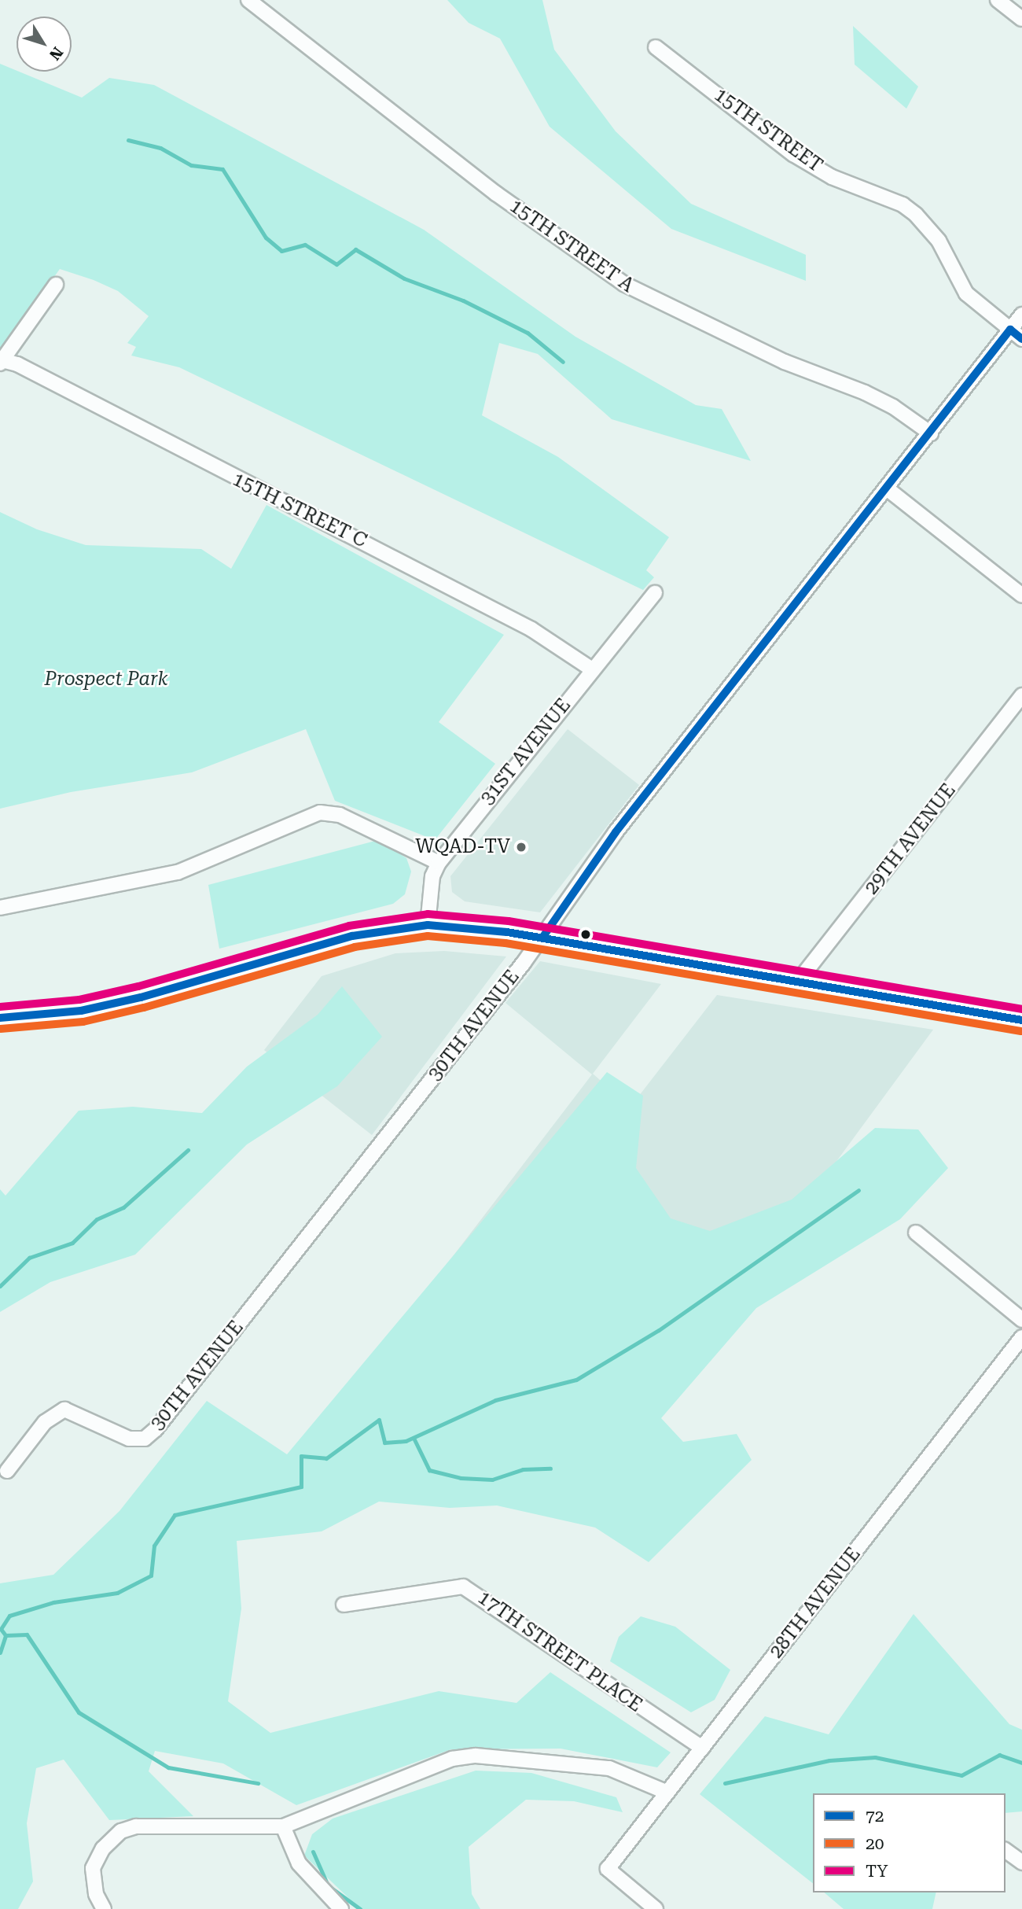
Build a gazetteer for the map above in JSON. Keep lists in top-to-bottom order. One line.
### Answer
{"streets":{"street":["15TH STREET","15TH STREET A","15TH STREET C","31ST AVENUE","29TH AVENUE","30TH AVENUE","28TH AVENUE","17TH STREET PLACE"]},"crossings":[["15TH STREET","30TH AVENUE"],["15TH STREET A","30TH AVENUE"],["15TH STREET C","31ST AVENUE"],["28TH AVENUE","17TH STREET PLACE"]],"parks":["Prospect Park"],"places":["WQAD-TV"],"lines":["transit line 72","transit line TY","transit line 20"],"legend":["72","20","TY"],"north":"bottom right"}
